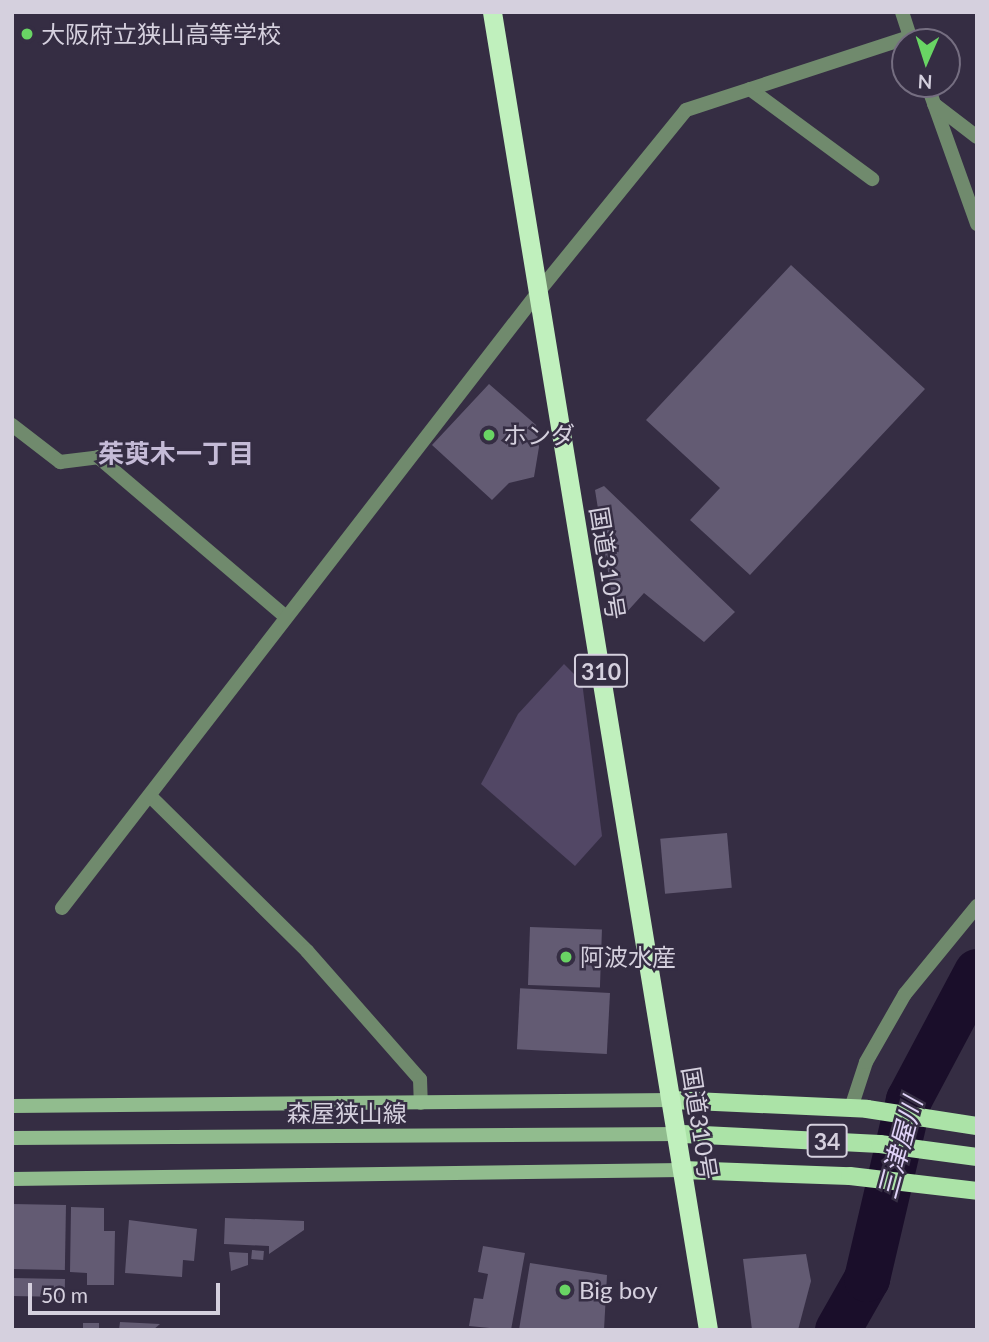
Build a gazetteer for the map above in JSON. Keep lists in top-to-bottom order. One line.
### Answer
{"streets":{"highway":["国道310号","310"],"main road":["森屋狭山線","34"]},"crossings":[["森屋狭山線","34"]],"districts":["茱萸木一丁目"],"water":["三津屋川"],"places":["大阪府立狭山高等学校","ホンダ","阿波水産","Big boy"],"scale_bar":"50 m","north":"bottom"}
